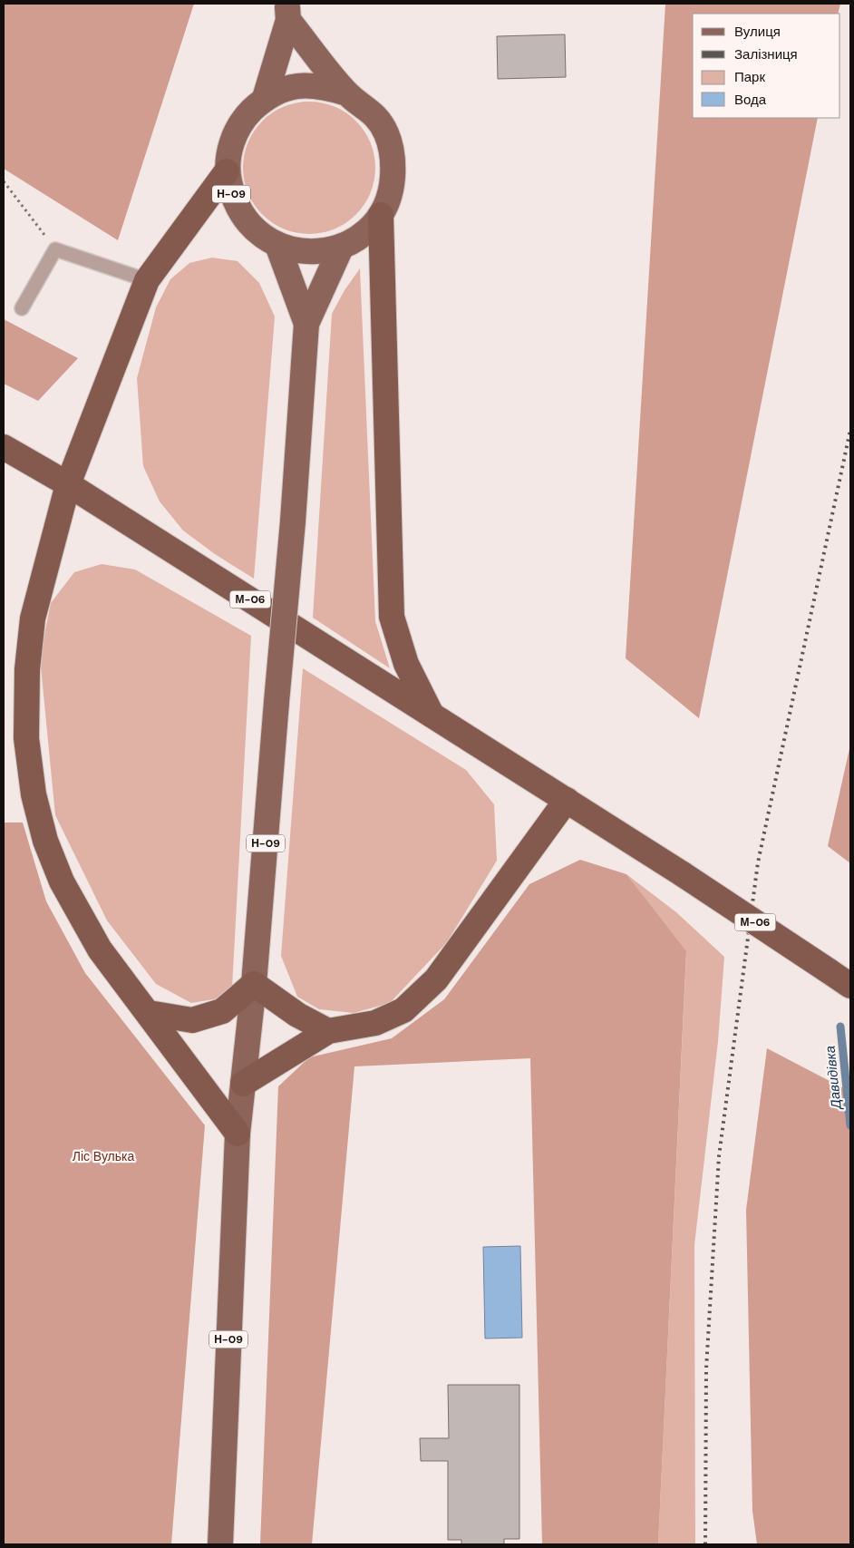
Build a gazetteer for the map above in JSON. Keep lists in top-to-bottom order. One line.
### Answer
{"streets":{"highway":["М-06"],"main road":["Н-09"]},"water":["Давидівка"],"parks":["Ліс Вулька"],"legend":["Вулиця","Залізниця","Парк","Вода"]}
